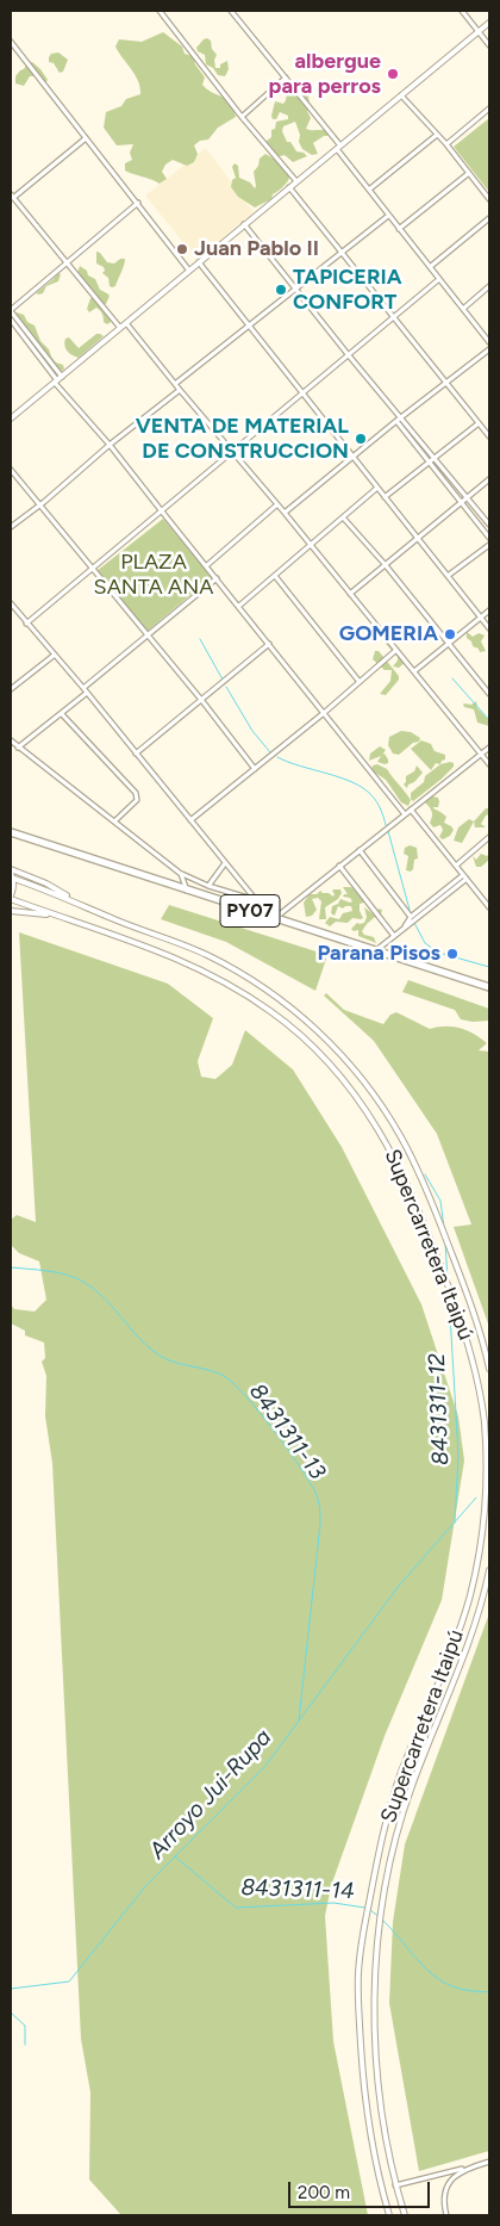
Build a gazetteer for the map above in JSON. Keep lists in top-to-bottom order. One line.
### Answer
{"streets":{"highway":["PY07"],"street":["Supercarretera Itaipú"]},"water":["8431311-12","8431311-13","Arroyo Jui-Rupa","8431311-14"],"parks":["PLAZA SANTA ANA"],"places":["albergue para perros","Juan Pablo II","TAPICERIA CONFORT","VENTA DE MATERIAL DE CONSTRUCCION","GOMERIA","Parana Pisos"],"scale_bar":"200 m"}
